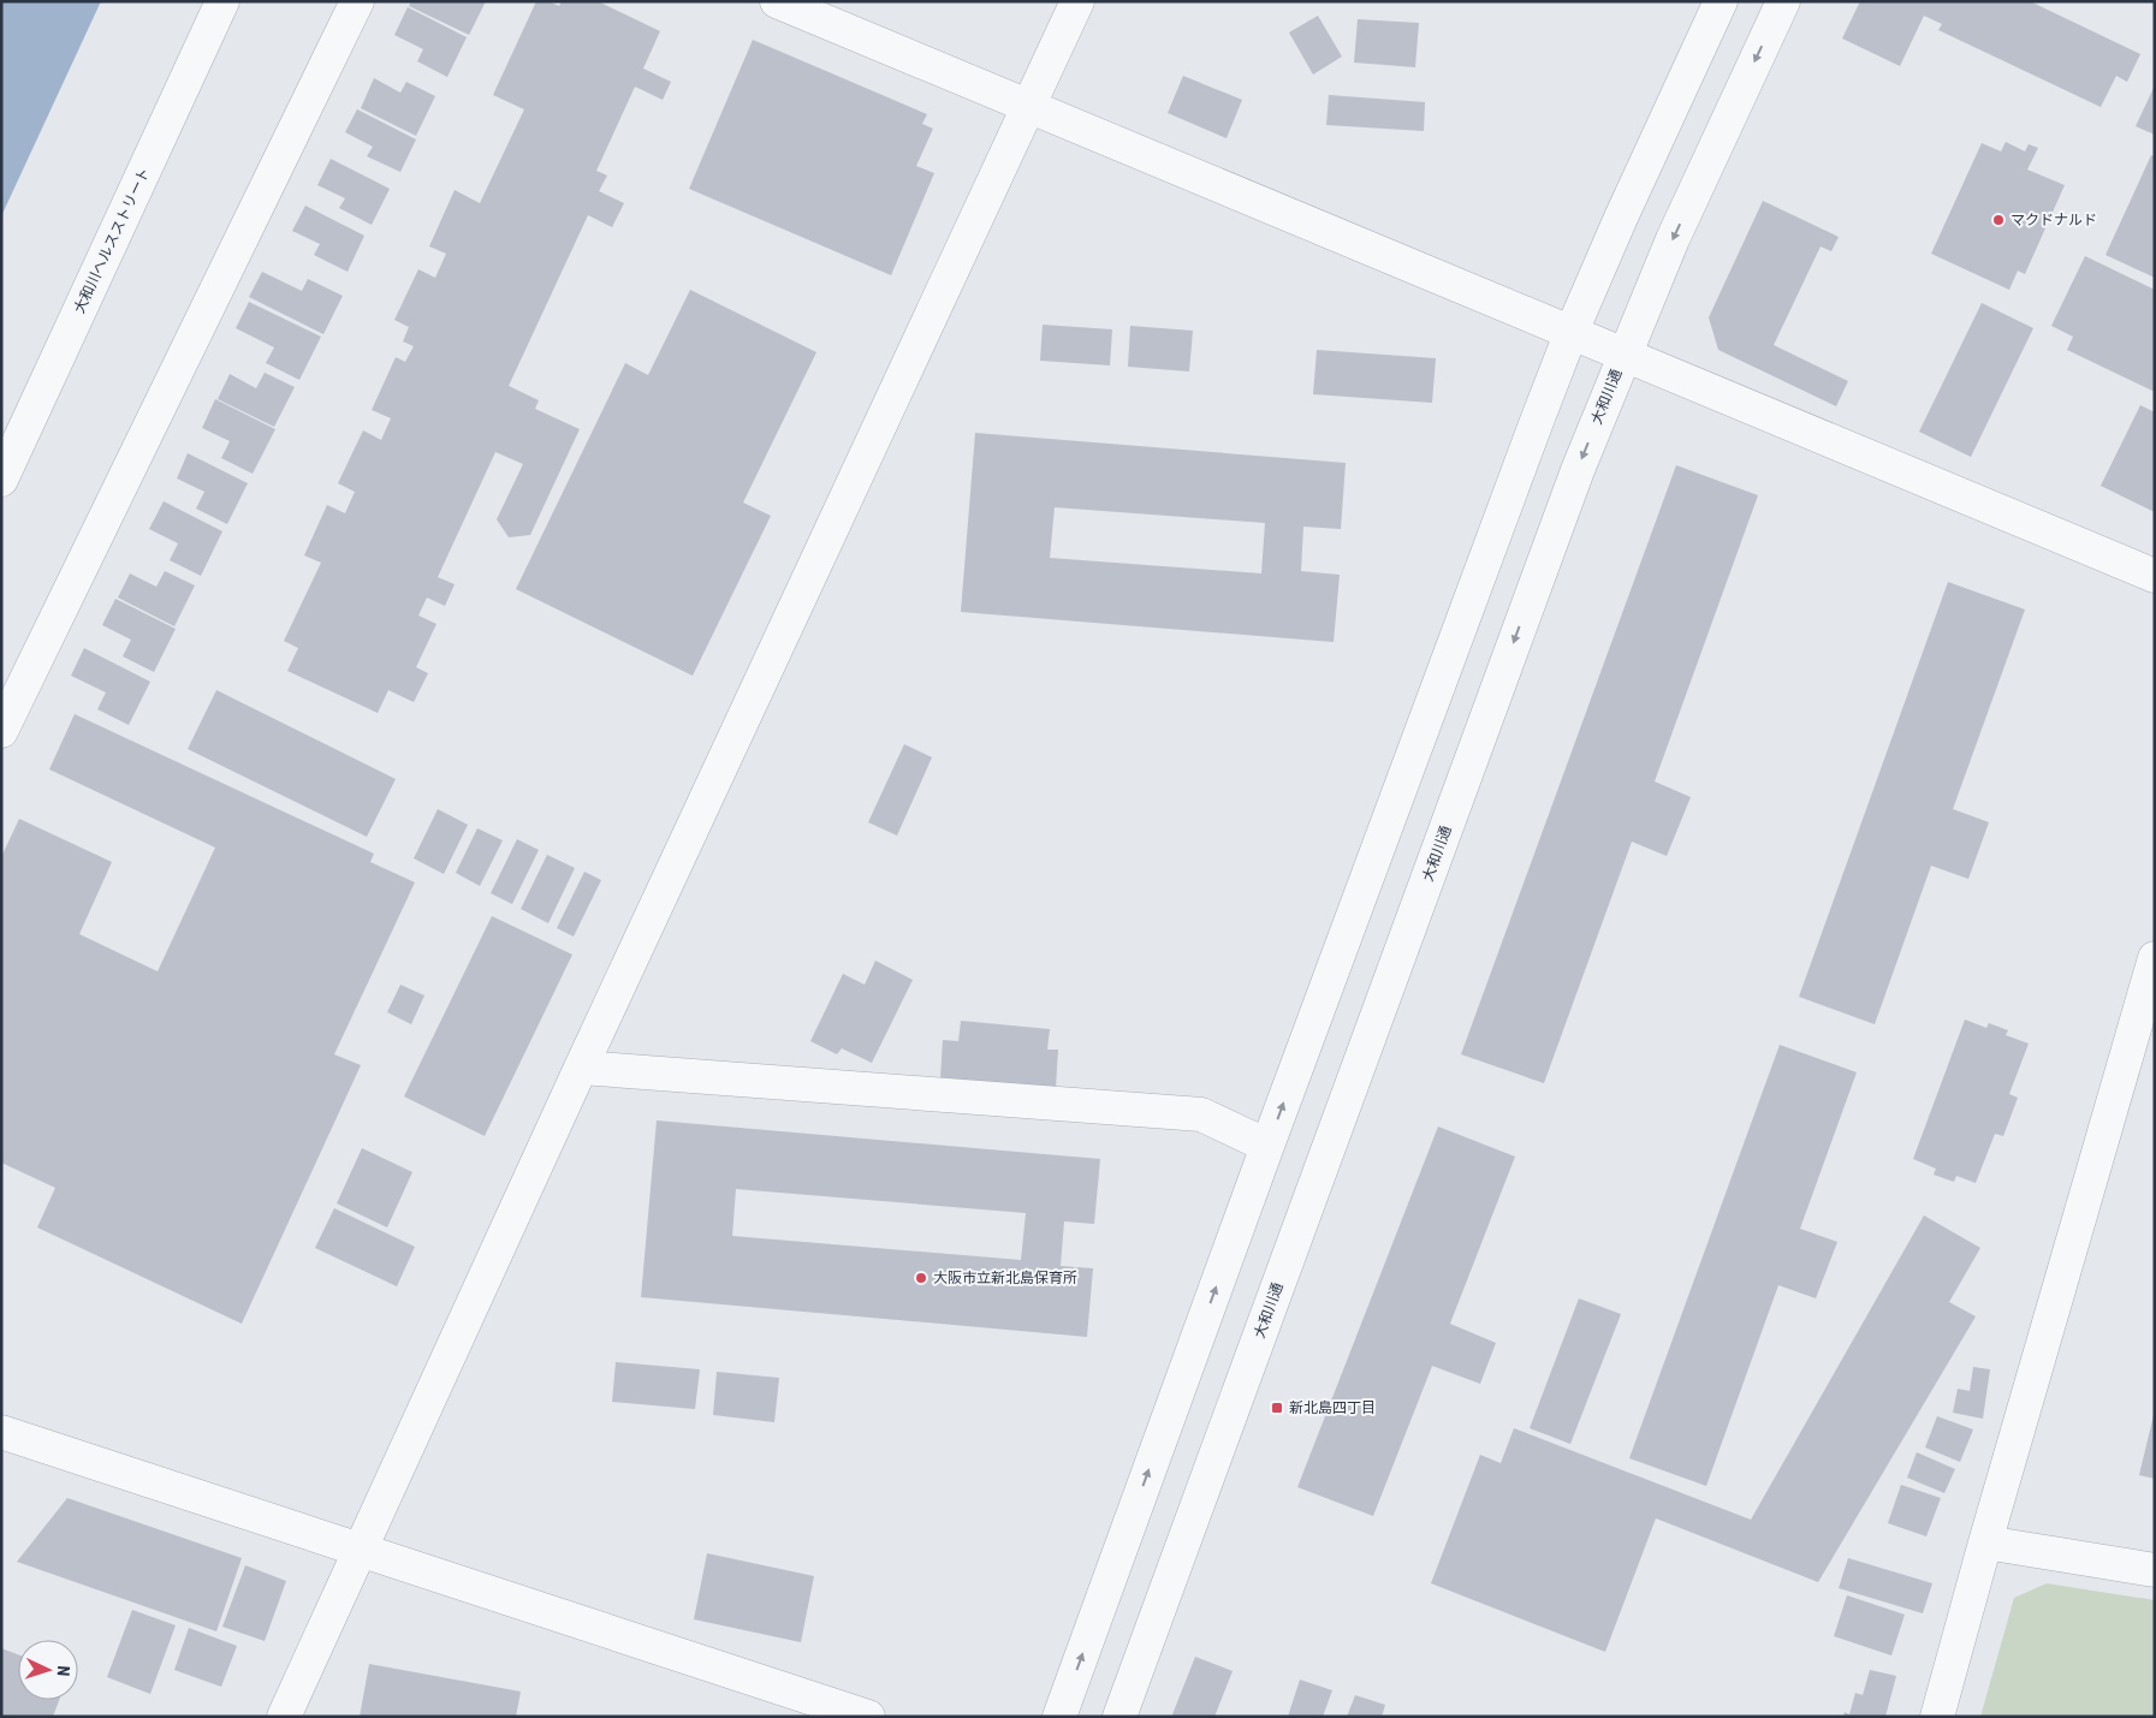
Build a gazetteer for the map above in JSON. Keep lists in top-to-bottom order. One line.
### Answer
{"streets":{"street":["大和川ヘルスストリート","大和川通"]},"places":{"other":["マクドナルド","大阪市立新北島保育所"],"transit":["新北島四丁目"]},"north":"right"}
